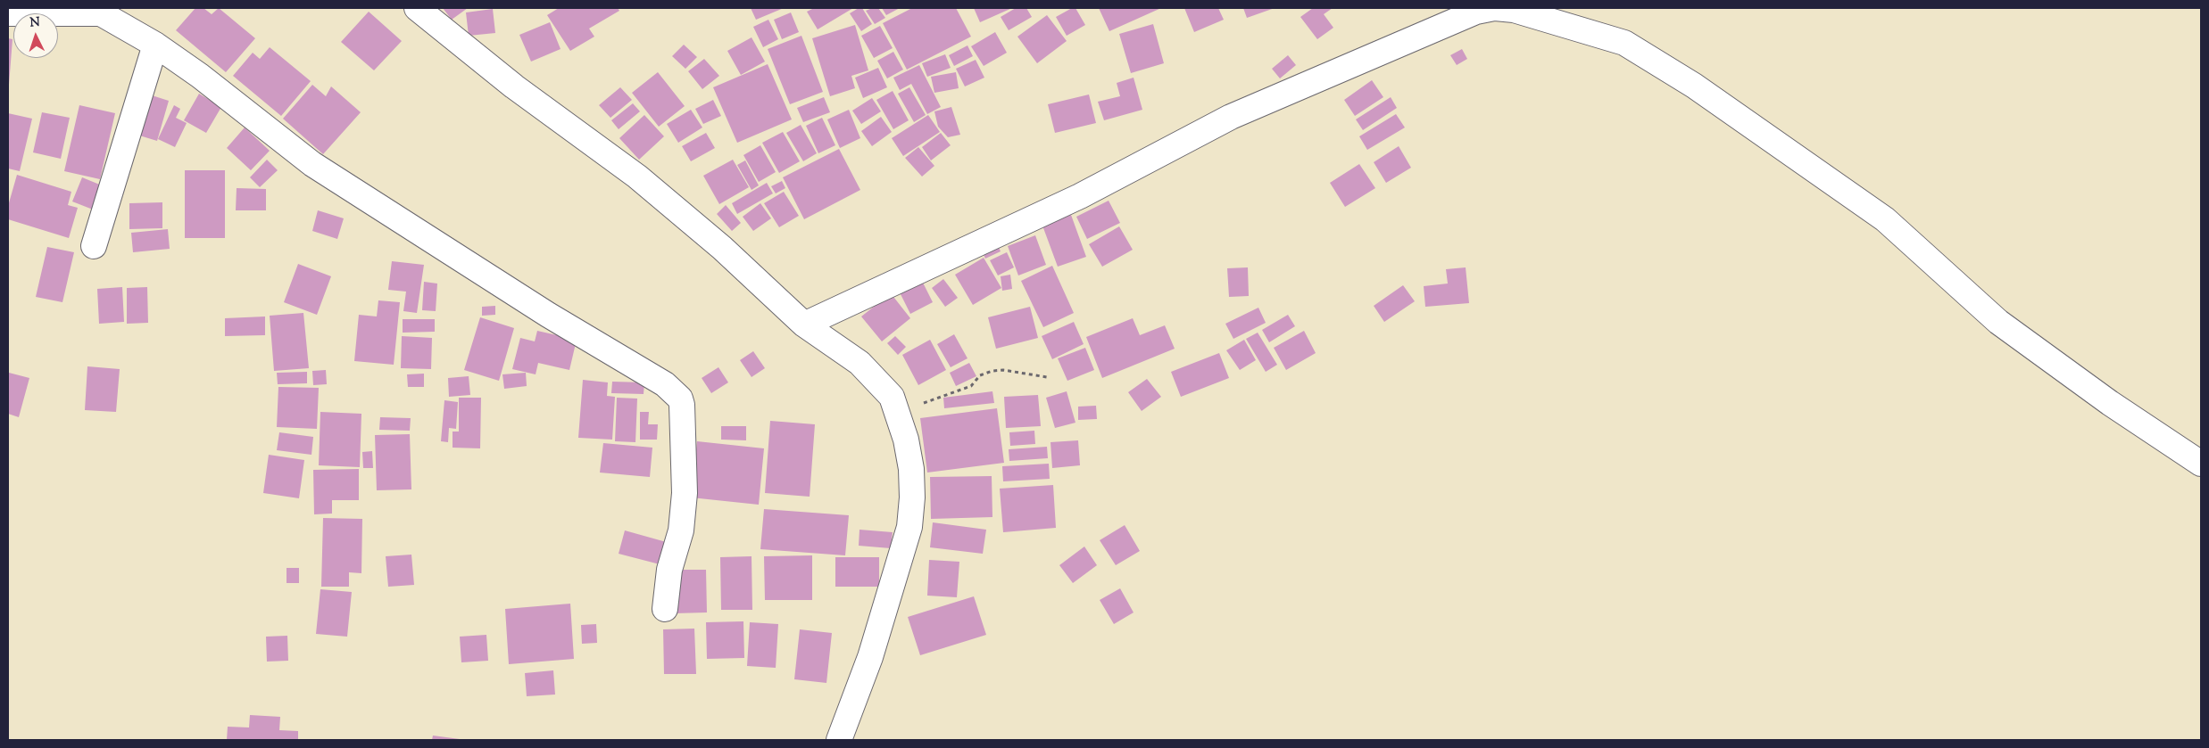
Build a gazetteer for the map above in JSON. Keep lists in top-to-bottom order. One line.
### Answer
{"north":"top"}
